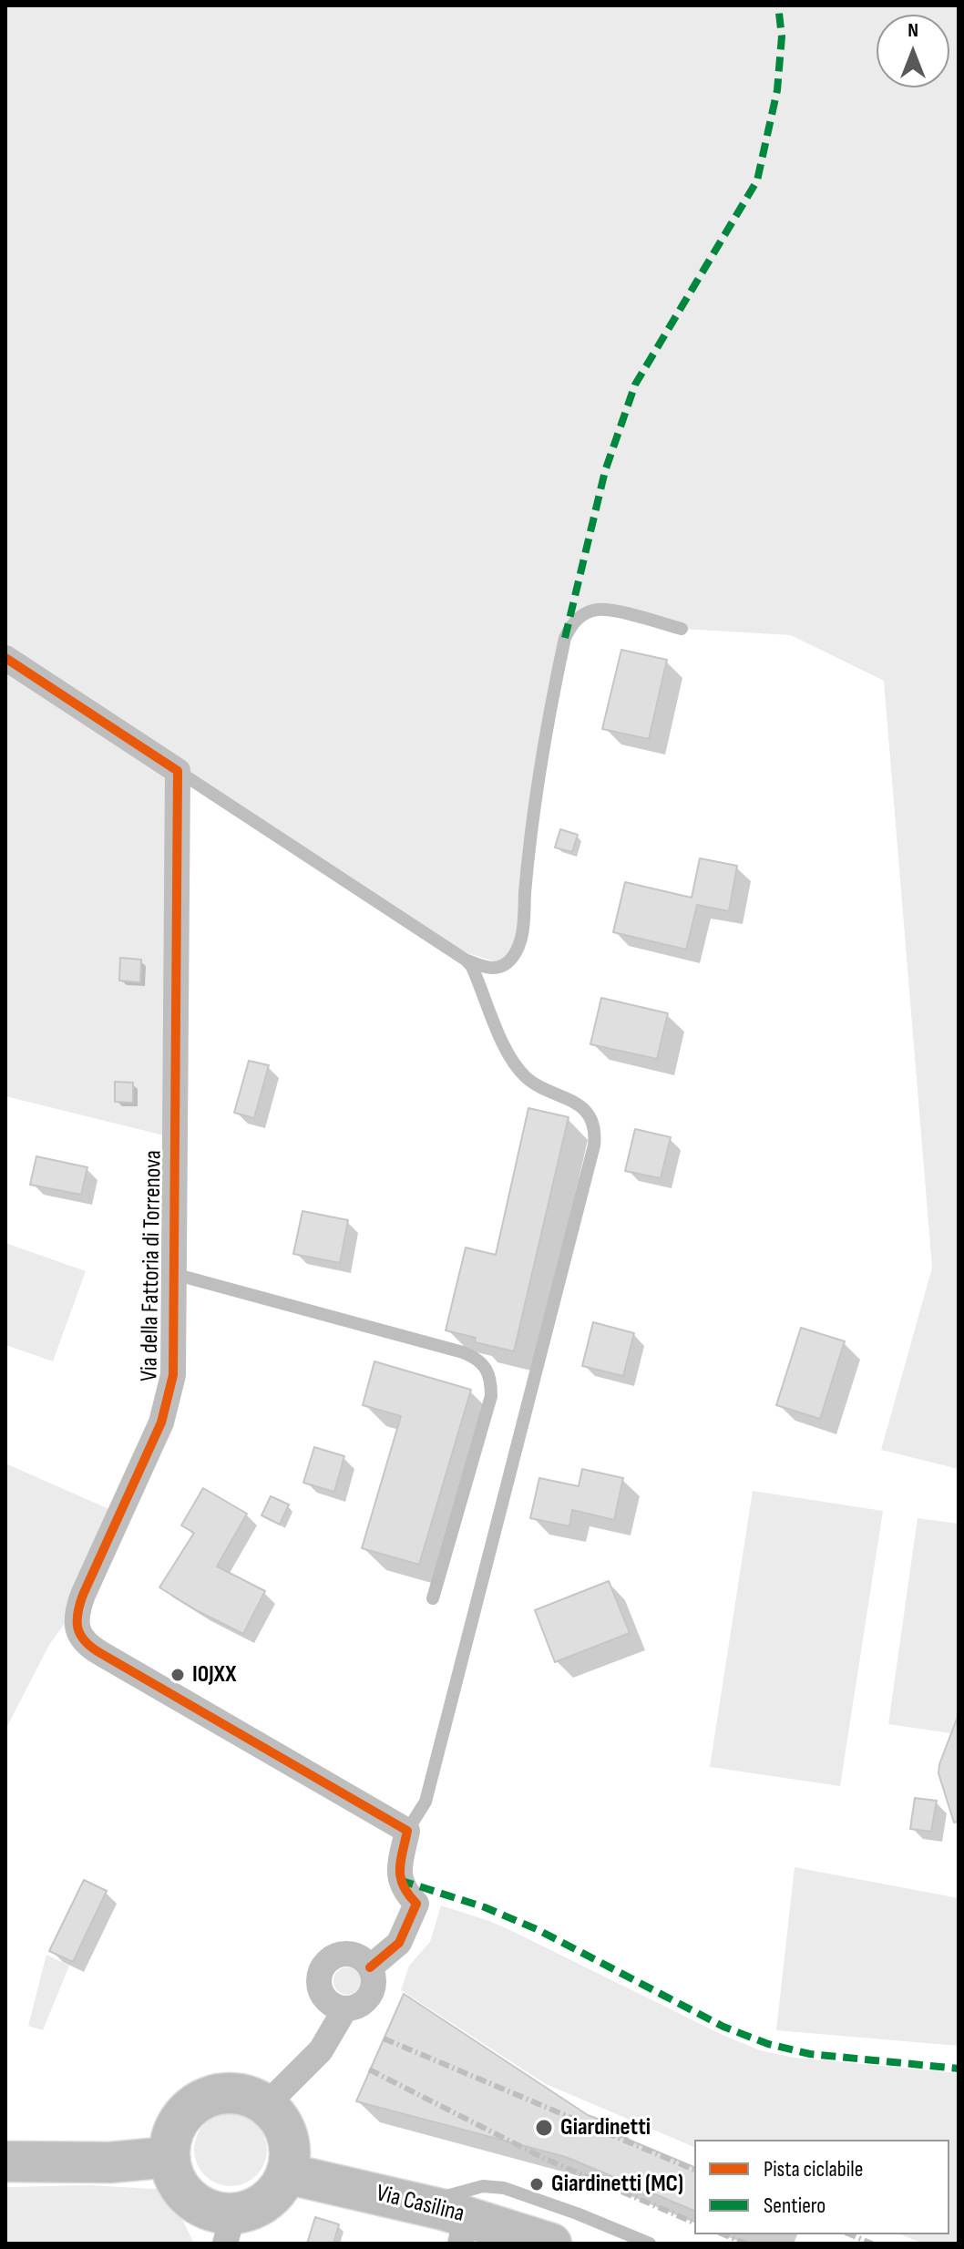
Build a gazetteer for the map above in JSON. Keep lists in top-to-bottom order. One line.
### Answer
{"streets":{"main road":["Via Casilina"],"street":["Via della Fattoria di Torrenova"]},"places":["I0JXX","Giardinetti","Giardinetti (MC)"],"legend":["Pista ciclabile","Sentiero"],"north":"top"}
